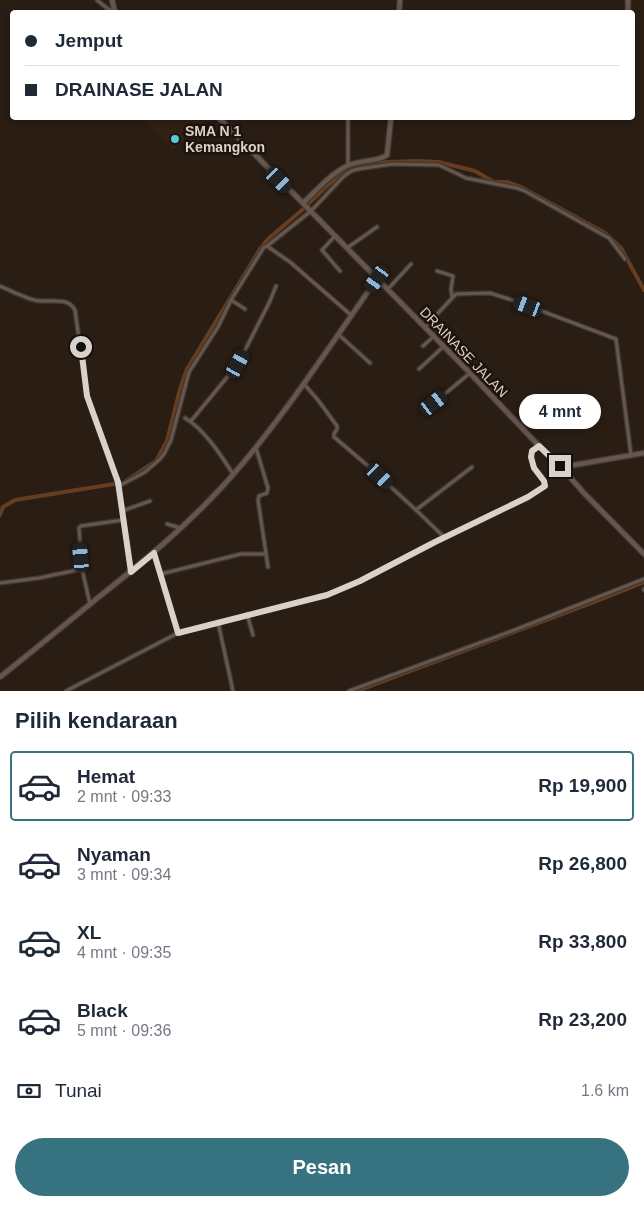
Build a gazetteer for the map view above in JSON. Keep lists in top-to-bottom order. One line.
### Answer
{"streets":{"main road":["DRAINASE JALAN"]},"places":["SMA N 1 Kemangkon"],"page":{"banner":["Jemput","DRAINASE JALAN"],"bubble":"4 mnt","heading":"Pilih kendaraan","list":[{"name":"Hemat","note":"2 mnt · 09:33","value":"Rp 19,900"},{"name":"Nyaman","note":"3 mnt · 09:34","value":"Rp 26,800"},{"name":"XL","note":"4 mnt · 09:35","value":"Rp 33,800"},{"name":"Black","note":"5 mnt · 09:36","value":"Rp 23,200"}],"pay":["Tunai","1.6 km"],"buttons":"Pesan"}}
